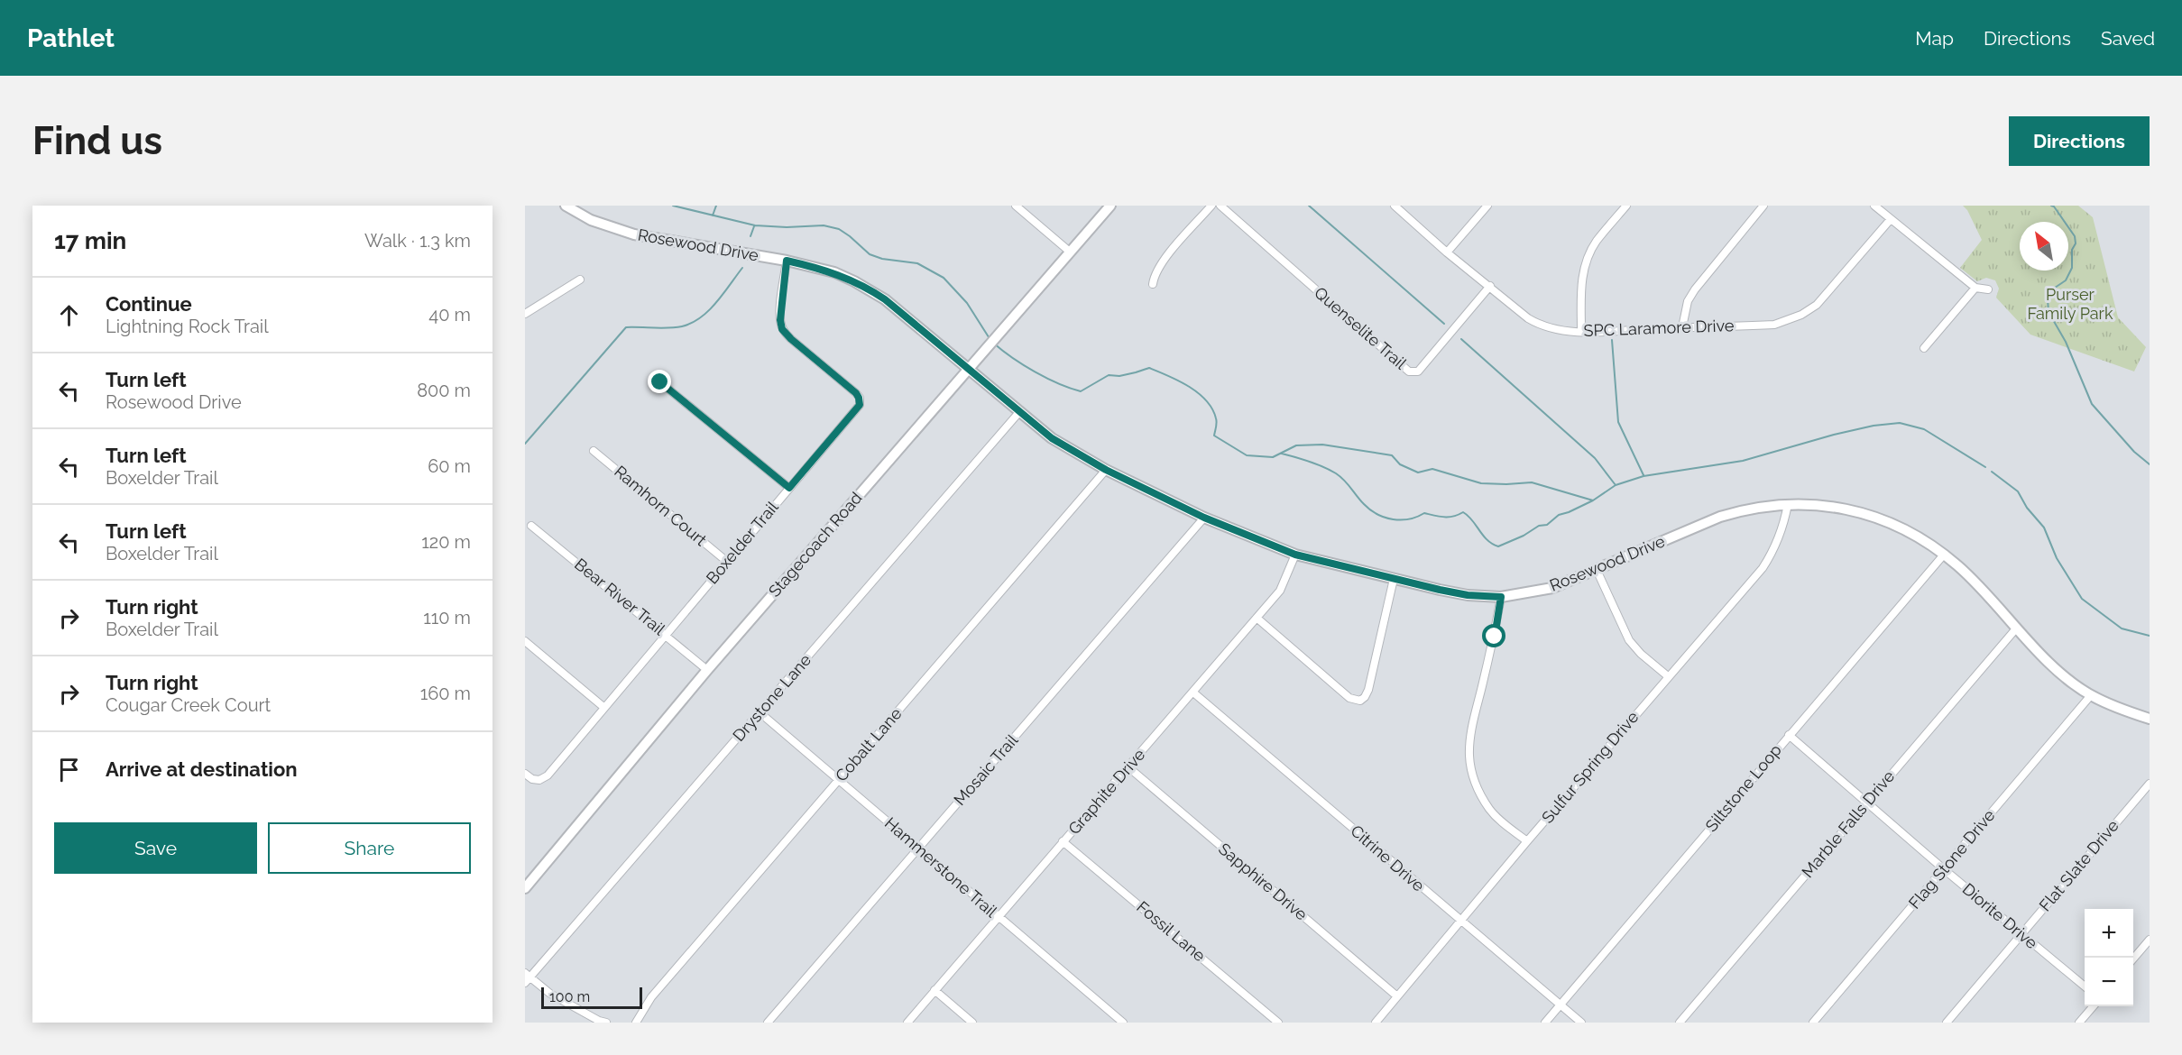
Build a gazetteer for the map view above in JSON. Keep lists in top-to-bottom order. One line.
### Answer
{"streets":{"street":["Rosewood Drive","Quenselite Trail","SPC Laramore Drive","Ramhorn Court","Boxelder Trail","Stagecoach Road","Bear River Trail","Drystone Lane","Cobalt Lane","Sulfur Spring Drive","Mosaic Trail","Siltstone Loop","Graphite Drive","Marble Falls Drive","Citrine Drive","Flag Stone Drive","Flat Slate Drive","Hammerstone Trail","Sapphire Drive","Diorite Drive","Fossil Lane"]},"crossings":[["Rosewood Drive","Boxelder Trail"],["Rosewood Drive","Stagecoach Road"],["Rosewood Drive","Drystone Lane"],["Rosewood Drive","Cobalt Lane"],["Rosewood Drive","Sulfur Spring Drive"],["Rosewood Drive","Mosaic Trail"],["Rosewood Drive","Siltstone Loop"],["Rosewood Drive","Graphite Drive"],["Rosewood Drive","Marble Falls Drive"],["Rosewood Drive","Flag Stone Drive"],["Quenselite Trail","SPC Laramore Drive"],["Ramhorn Court","Boxelder Trail"],["Boxelder Trail","Bear River Trail"],["Stagecoach Road","Bear River Trail"],["Drystone Lane","Hammerstone Trail"],["Cobalt Lane","Hammerstone Trail"],["Sulfur Spring Drive","Citrine Drive"],["Sulfur Spring Drive","Sapphire Drive"],["Mosaic Trail","Hammerstone Trail"],["Siltstone Loop","Citrine Drive"],["Siltstone Loop","Diorite Drive"],["Graphite Drive","Citrine Drive"],["Graphite Drive","Hammerstone Trail"],["Graphite Drive","Sapphire Drive"],["Graphite Drive","Fossil Lane"],["Marble Falls Drive","Diorite Drive"],["Flag Stone Drive","Diorite Drive"],["Flat Slate Drive","Diorite Drive"]],"parks":["Purser Family Park"],"scale_bar":"100 m","north":"top left","page":{"header":"Pathlet","nav":["Map","Directions","Saved"],"buttons":["Directions",["Save","Share"]],"title":"Find us","heading":["17 min","Walk · 1.3 km"],"list":[["Continue","Lightning Rock Trail","40 m"],["Turn left","Rosewood Drive","800 m"],["Turn left","Boxelder Trail","60 m"],["Turn left","Boxelder Trail","120 m"],["Turn right","Boxelder Trail","110 m"],["Turn right","Cougar Creek Court","160 m"],"Arrive at destination"],"map_buttons":["+","−"],"scale":"100 m"}}
